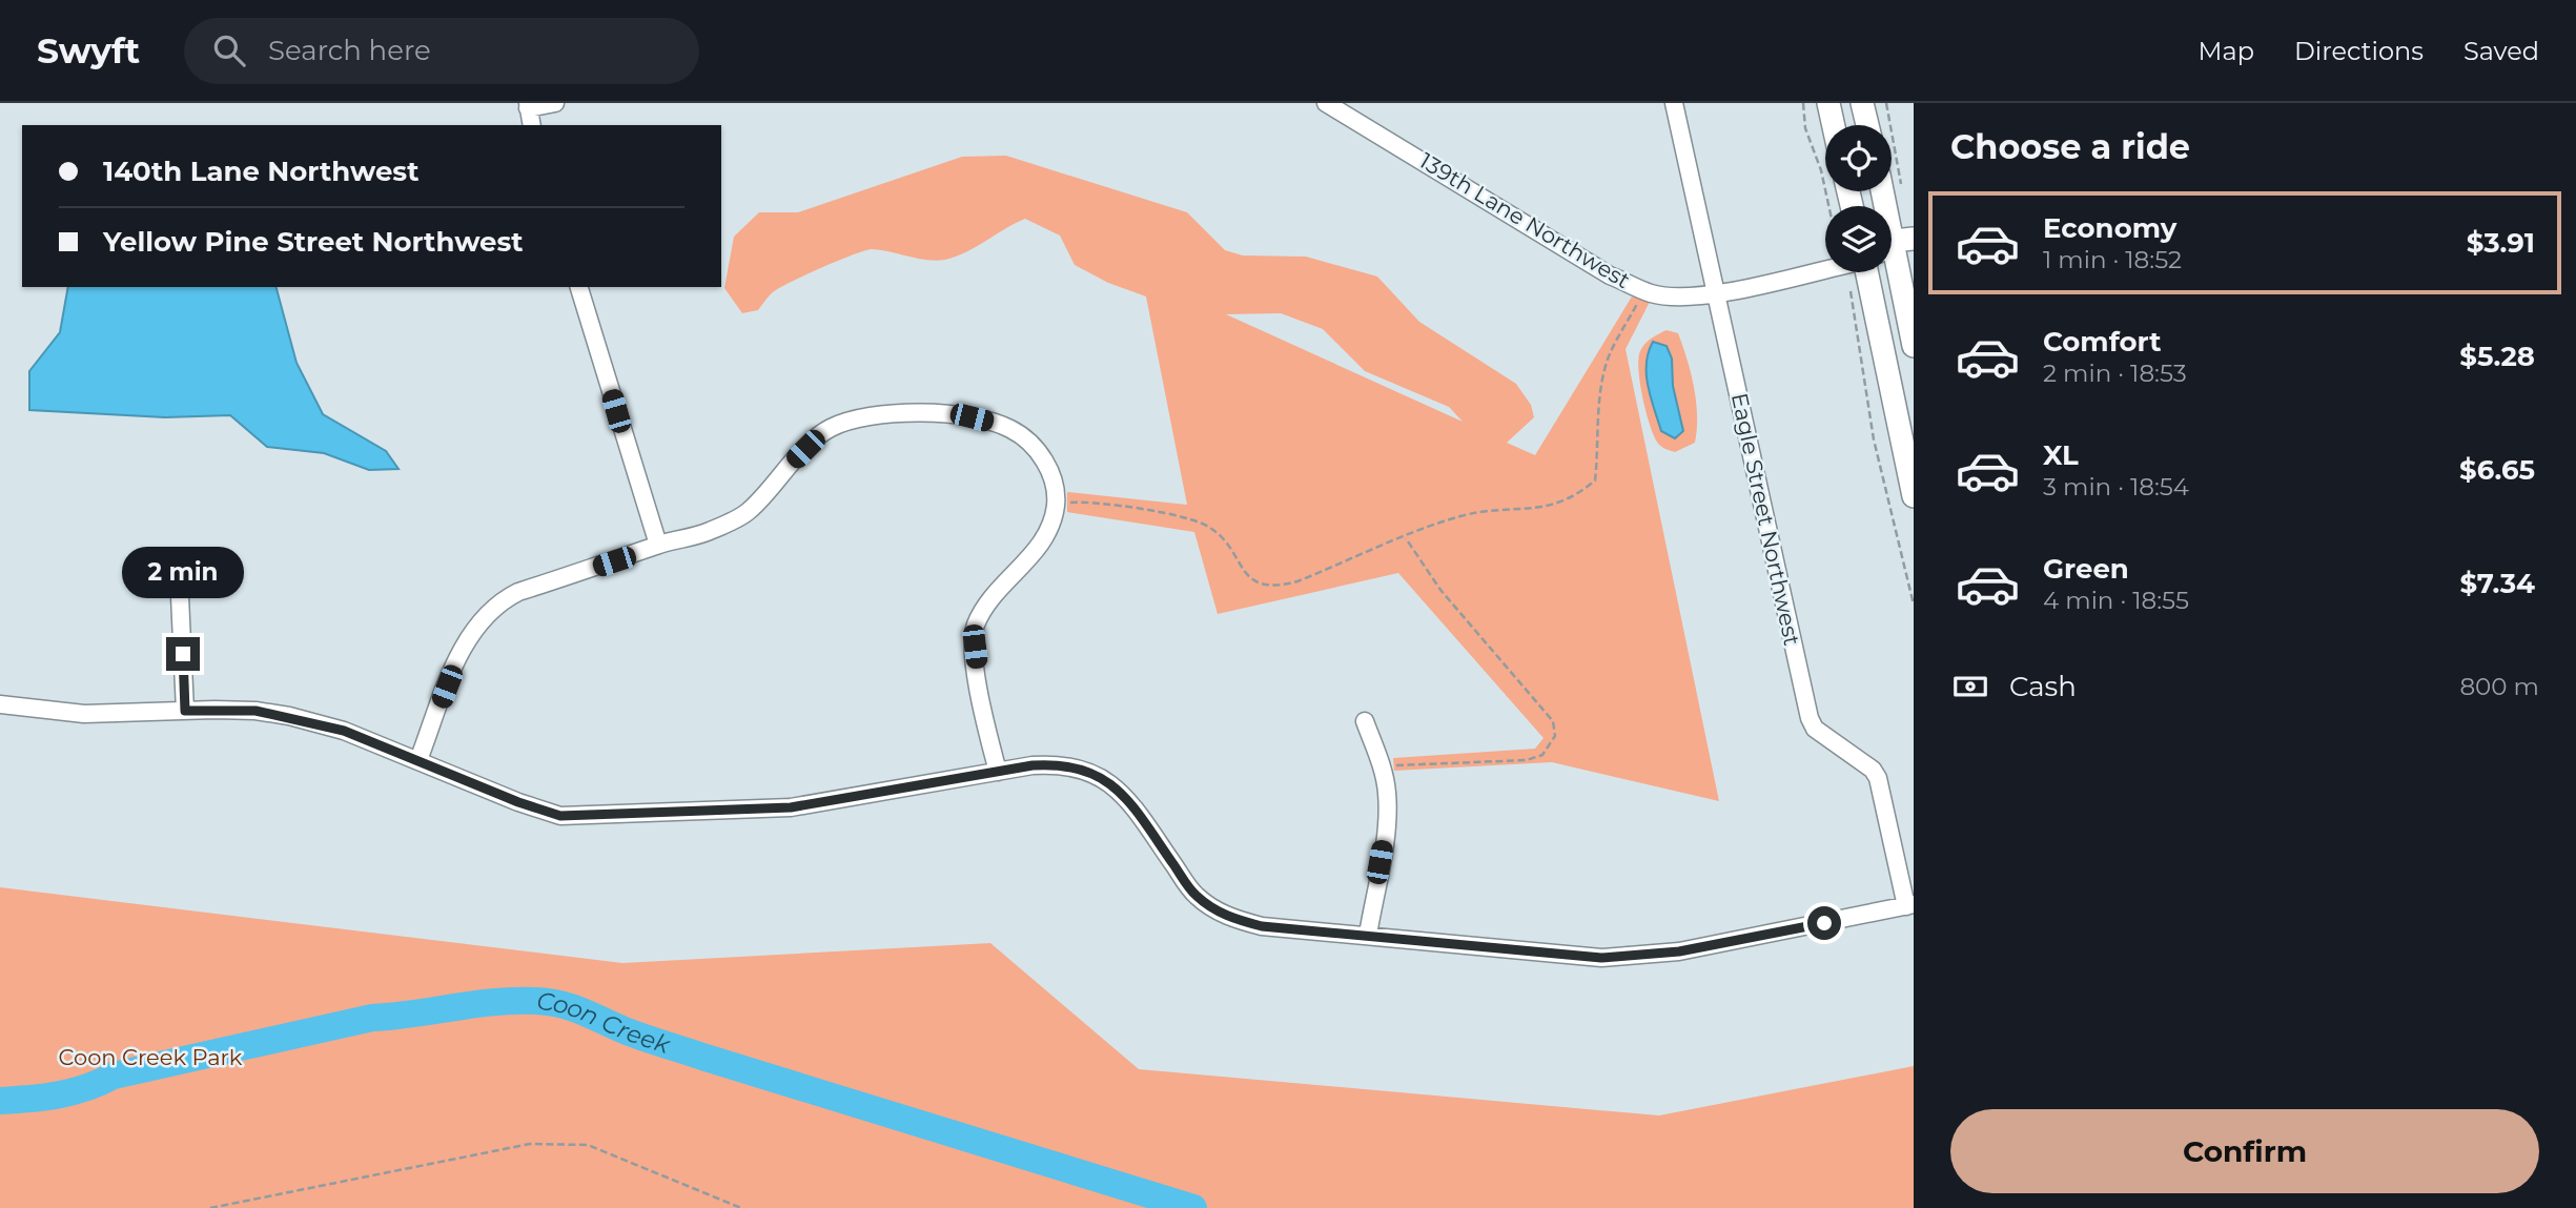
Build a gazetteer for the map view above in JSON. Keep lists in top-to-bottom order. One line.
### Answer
{"streets":{"street":["139th Lane Northwest","Eagle Street Northwest"]},"crossings":[["139th Lane Northwest","Eagle Street Northwest"]],"water":["Coon Creek"],"parks":["Coon Creek Park"],"page":{"header":"Swyft","search":"Search here","nav":["Map","Directions","Saved"],"heading":"Choose a ride","banner":["140th Lane Northwest","Yellow Pine Street Northwest"],"list":[{"name":"Economy","note":"1 min · 18:52","value":"$3.91"},{"name":"Comfort","note":"2 min · 18:53","value":"$5.28"},{"name":"XL","note":"3 min · 18:54","value":"$6.65"},{"name":"Green","note":"4 min · 18:55","value":"$7.34"}],"bubble":"2 min","pay":["Cash","800 m"],"buttons":"Confirm"}}
